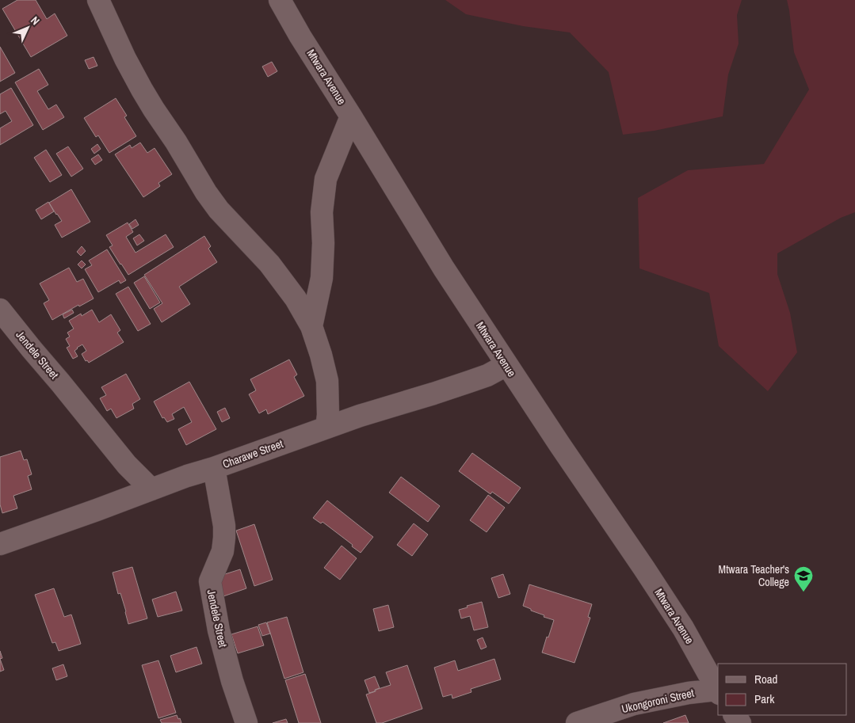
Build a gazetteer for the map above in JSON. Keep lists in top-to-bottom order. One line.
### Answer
{"streets":{"street":["Mtwara Avenue","Jendele Street","Charawe Street","Ukongoroni Street"]},"crossings":[["Mtwara Avenue","Charawe Street"],["Mtwara Avenue","Ukongoroni Street"],["Jendele Street","Charawe Street"]],"places":{"school or university":["Mtwara Teacher's College"]},"legend":["Road","Park"],"north":"top right"}
